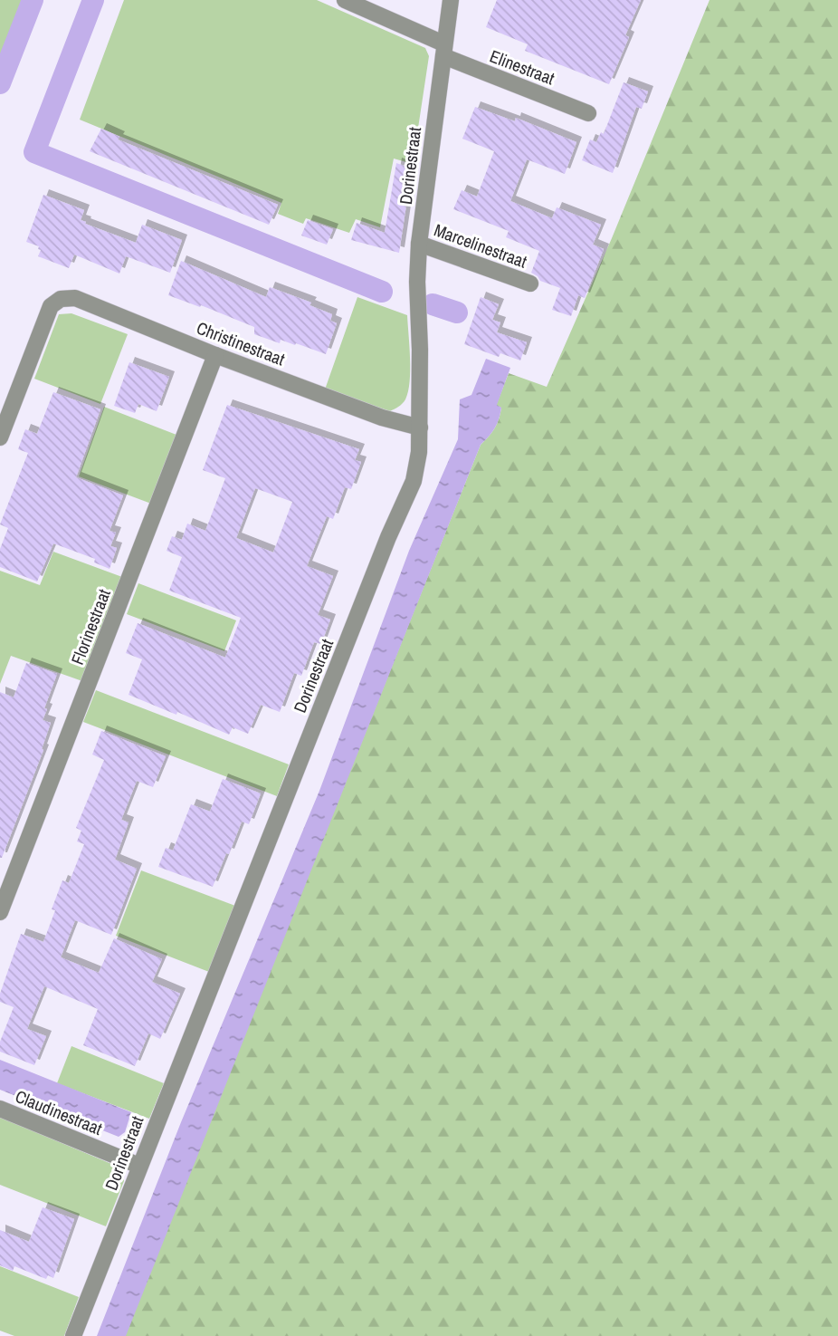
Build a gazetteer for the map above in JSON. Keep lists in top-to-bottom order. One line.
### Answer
{"streets":{"street":["Elinestraat","Dorinestraat","Marcelinestraat","Christinestraat","Florinestraat","Claudinestraat"]},"crossings":[["Elinestraat","Dorinestraat"],["Dorinestraat","Marcelinestraat"],["Dorinestraat","Christinestraat"],["Dorinestraat","Claudinestraat"],["Christinestraat","Florinestraat"]]}
